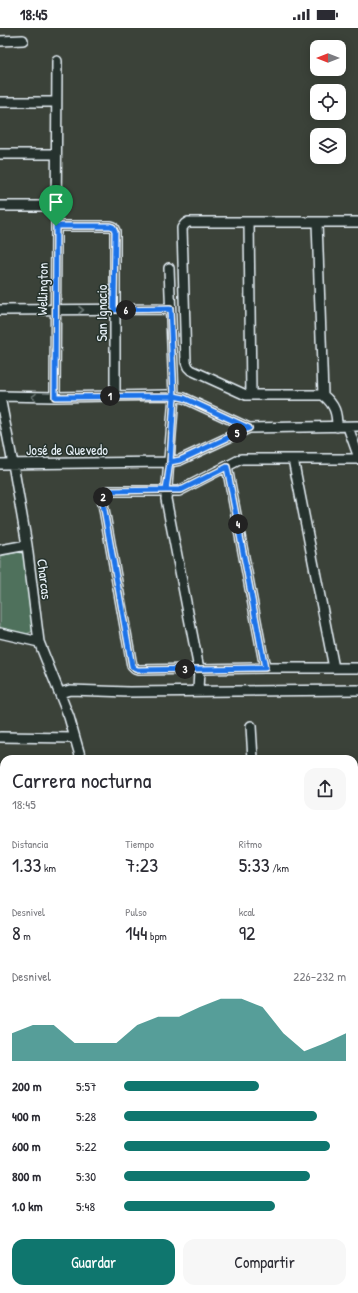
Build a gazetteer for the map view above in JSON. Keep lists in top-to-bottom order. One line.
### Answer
{"streets":{"street":["Wellington","San Ignacio","José de Quevedo","Charcas"]},"crossings":[["Wellington","San Ignacio"],["José de Quevedo","Charcas"]],"north":"left","page":{"status":"18:45","pins":["6","1","5","2","4","3"],"heading":["Carrera nocturna","18:45"],"stats":[["Distancia","1.33 km"],["Tiempo","7:23"],["Ritmo","5:33 /km"],["Desnivel","8 m"],["Pulso","144 bpm"],["kcal","92"]],"chart":["Desnivel","226–232 m"],"list":[{"name":"200 m","note":"5:57"},{"name":"400 m","note":"5:28"},{"name":"600 m","note":"5:22"},{"name":"800 m","note":"5:30"},{"name":"1.0 km","note":"5:48"}],"buttons":["Guardar","Compartir"]}}
